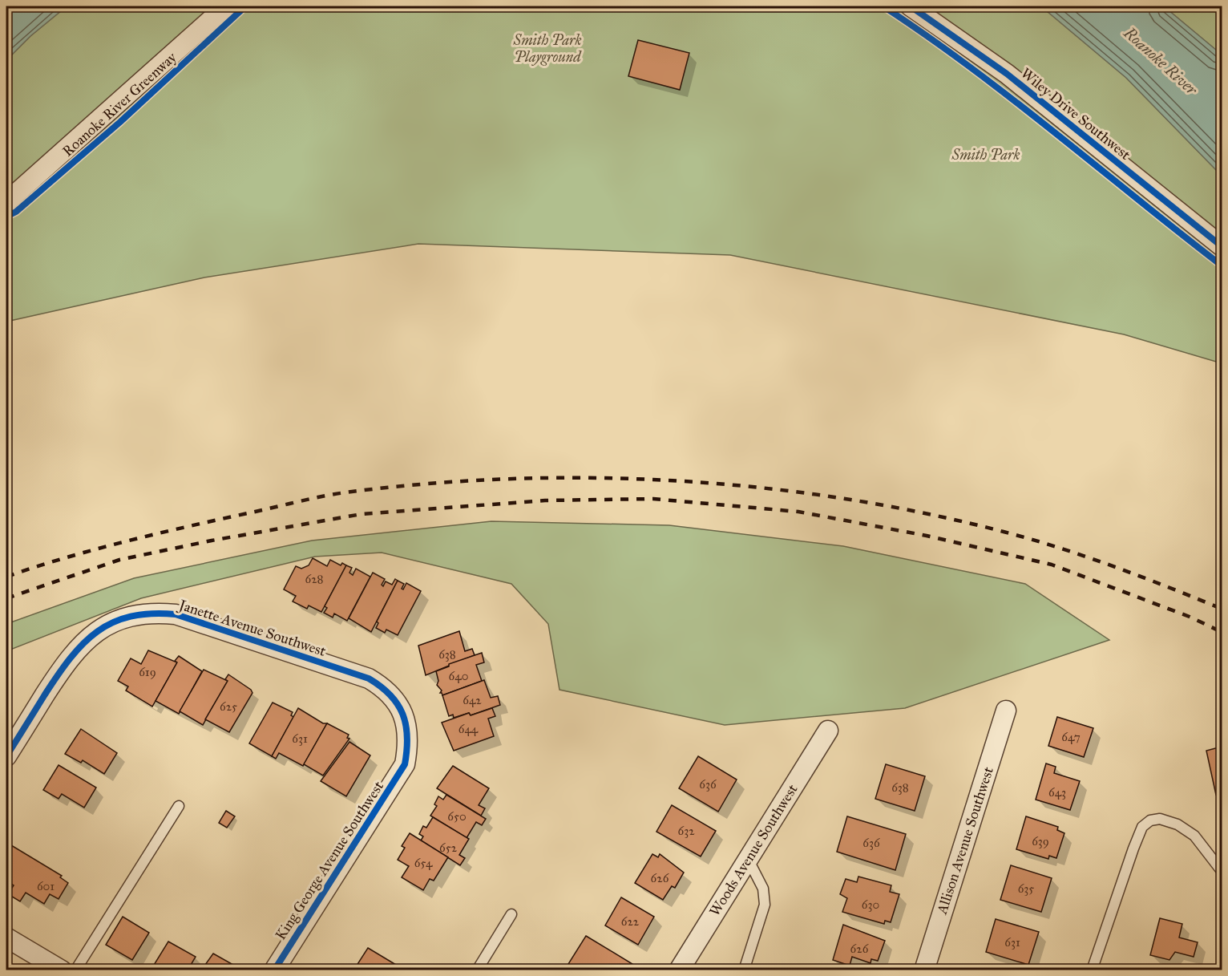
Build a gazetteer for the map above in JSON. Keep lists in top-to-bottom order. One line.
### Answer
{"streets":{"street":["Wiley Drive Southwest","Janette Avenue Southwest","Allison Avenue Southwest","Woods Avenue Southwest","King George Avenue Southwest"],"cycle path":["Roanoke River Greenway"]},"crossings":[["Janette Avenue Southwest","King George Avenue Southwest"]],"water":["Roanoke River"],"parks":["Smith Park Playground","Smith Park"],"house_numbers":["628","638","619","640","642","625","644","647","631","636","638","643","650","632","639","636","652","654","626","601","635","630","622","631","626"]}
